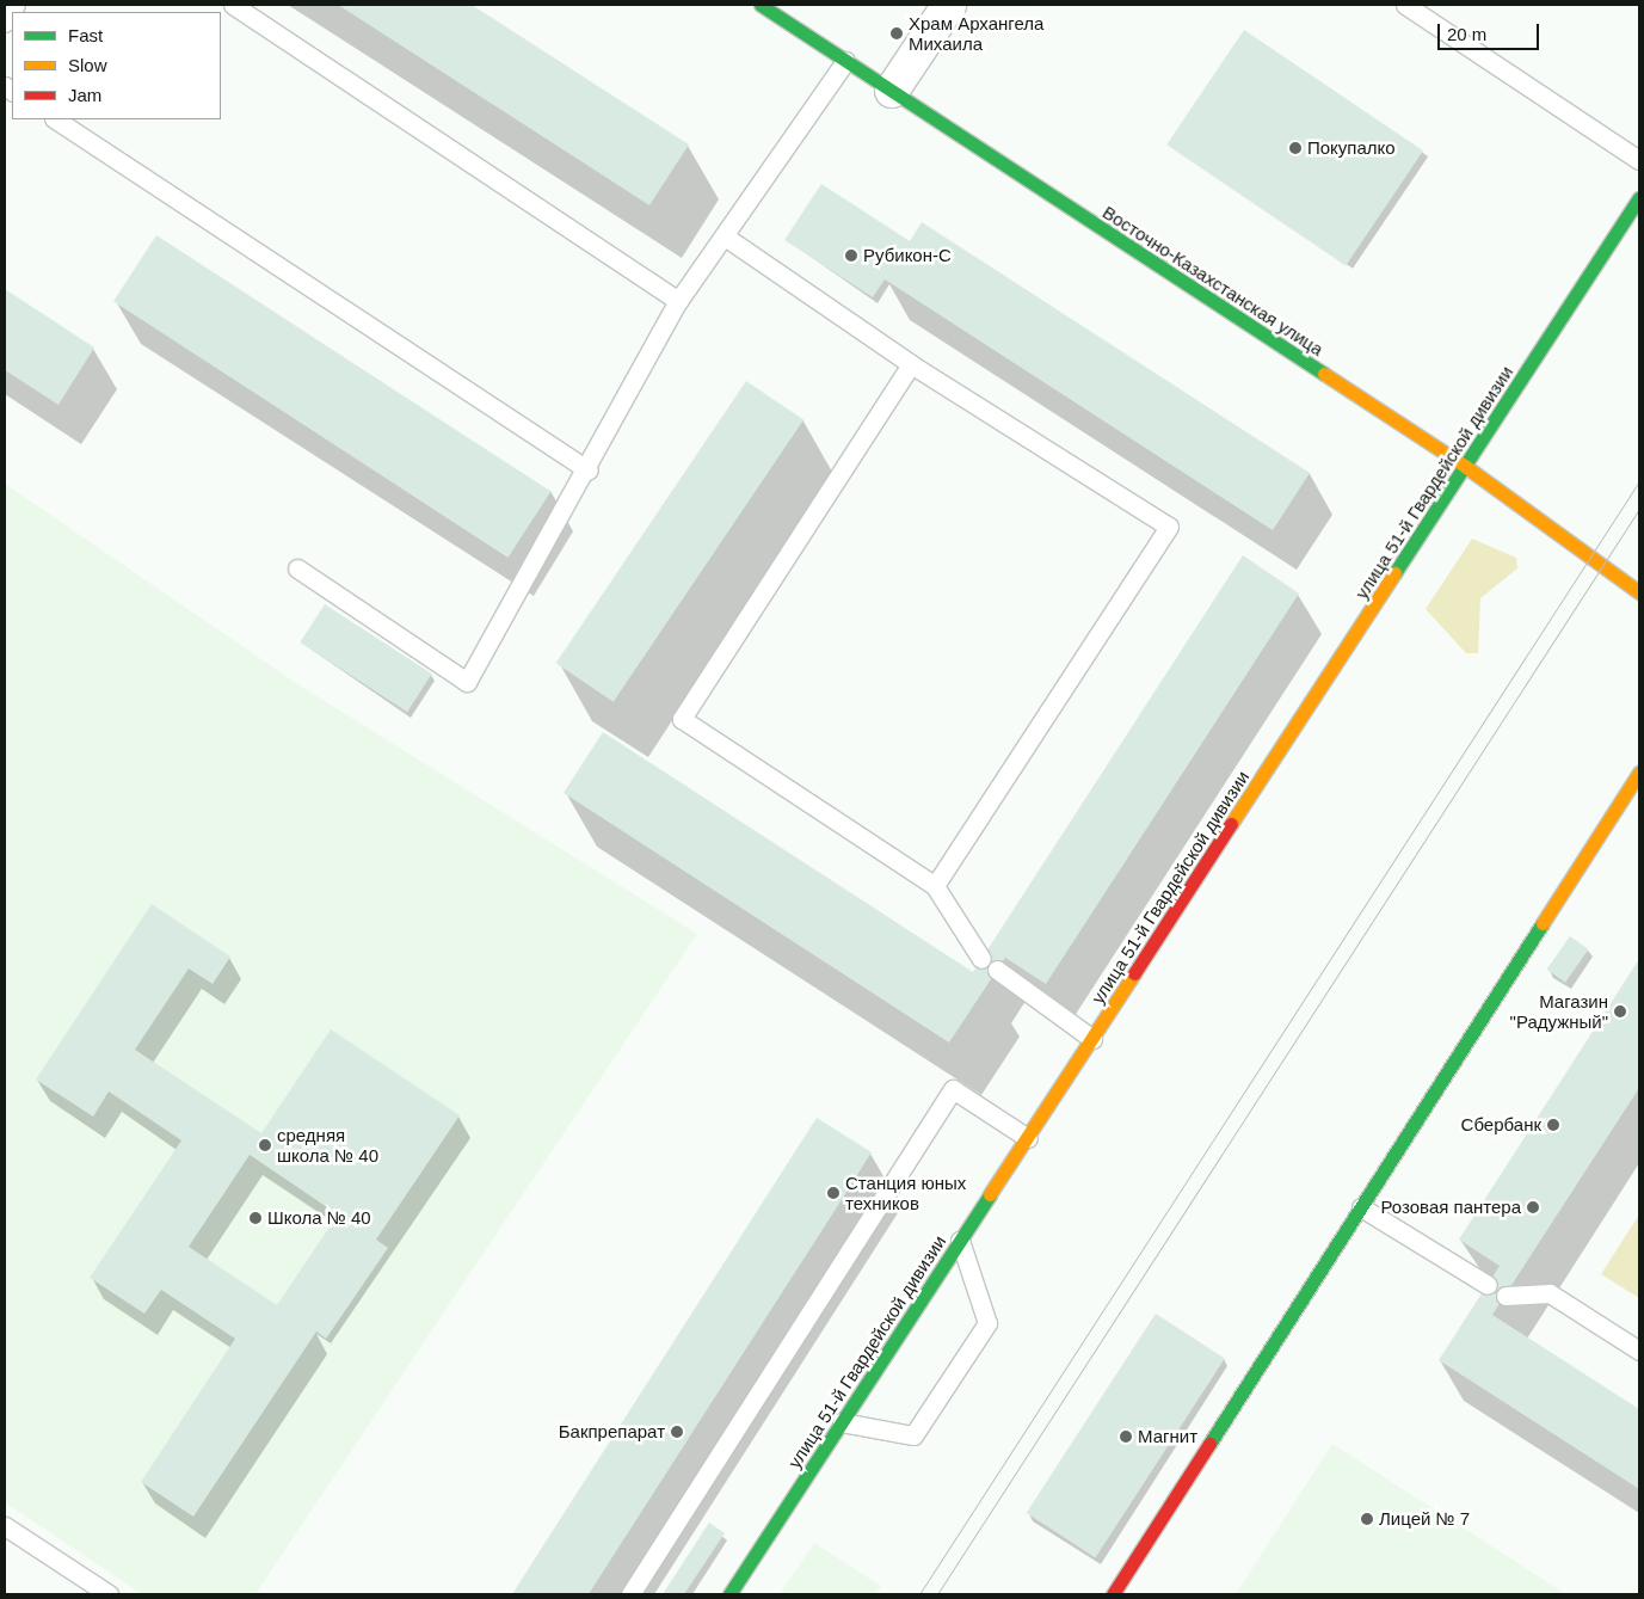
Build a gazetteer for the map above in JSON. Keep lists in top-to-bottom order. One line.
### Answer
{"streets":{"main road":["Восточно-Казахстанская улица","улица 51-й Гвардейской дивизии"]},"crossings":[["Восточно-Казахстанская улица","улица 51-й Гвардейской дивизии"]],"places":["Храм Архангела Михаила","Покупалко","Рубикон-С","Магазин \"Радужный\"","Сбербанк","средняя школа № 40","Станция юных техников","Розовая пантера","Школа № 40","Бакпрепарат","Магнит","Лицей № 7"],"legend":["Fast","Slow","Jam"],"scale_bar":"20 m"}
